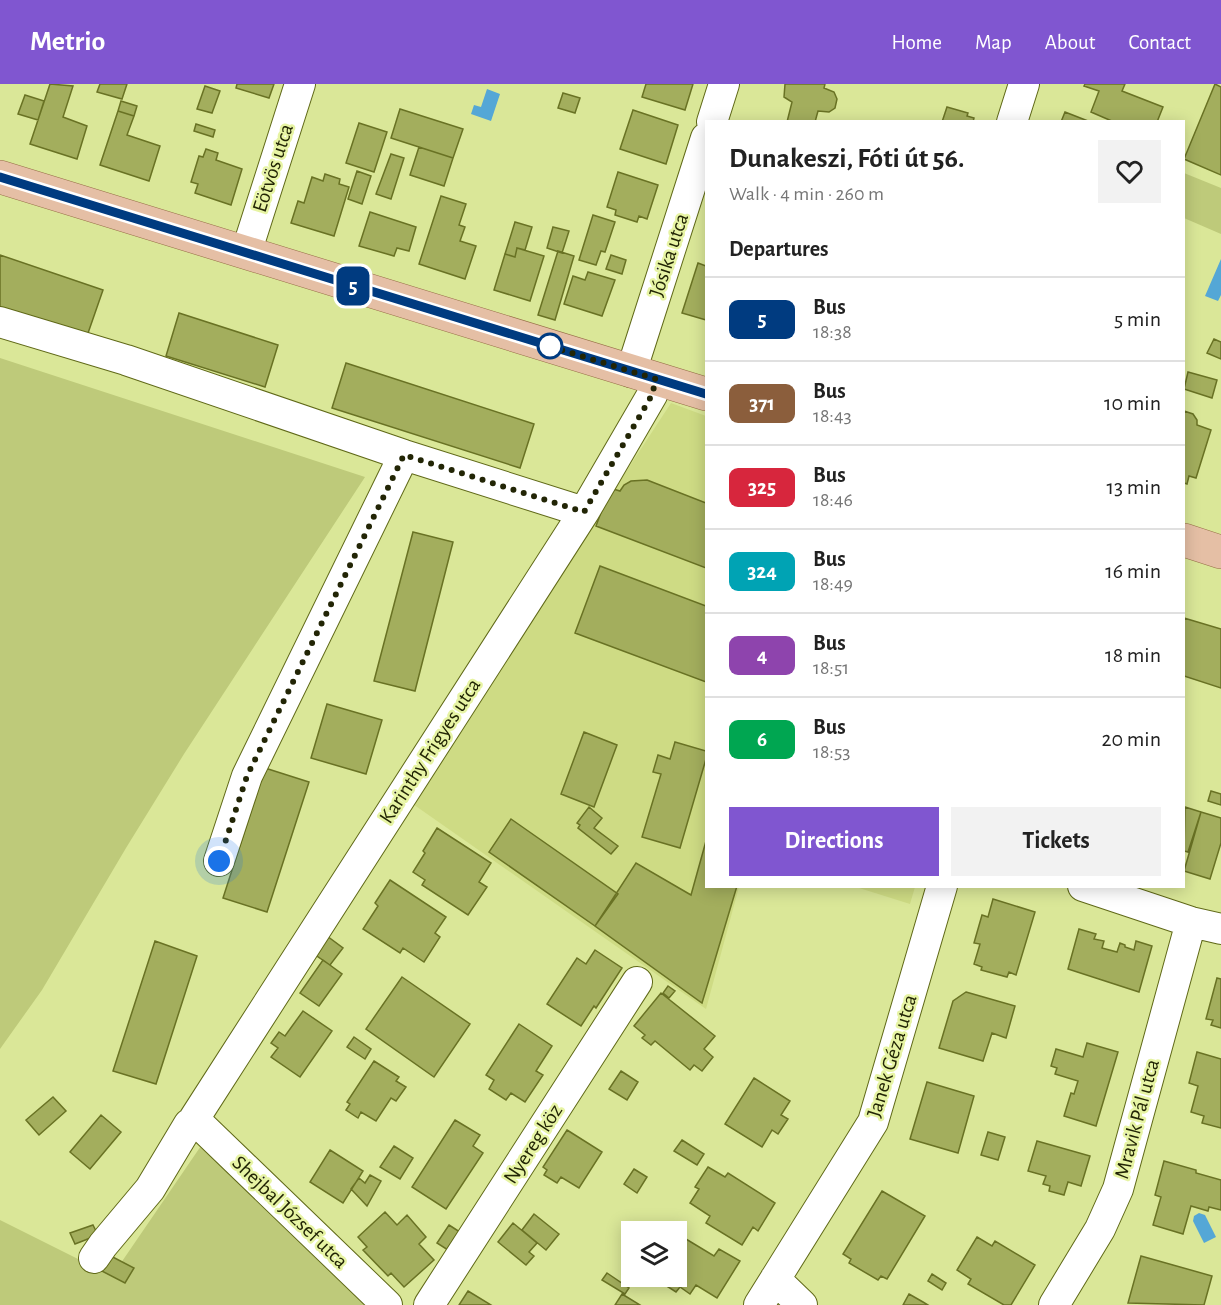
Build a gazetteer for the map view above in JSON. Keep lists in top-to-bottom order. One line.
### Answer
{"streets":{"street":["Eötvös utca","Jósika utca","Karinthy Frigyes utca","Janek Géza utca","Mravik Pál utca","Nyereg köz","Shejbal József utca"]},"crossings":[["Jósika utca","Karinthy Frigyes utca"],["Karinthy Frigyes utca","Shejbal József utca"]],"lines":["bus line 5"],"page":{"header":"Metrio","nav":["Home","Map","About","Contact"],"on_map":"5","heading":[["Dunakeszi, Fóti út 56.","Walk · 4 min · 260 m"],"Departures"],"list":[{"mark":"5","name":"Bus","note":"18:38","value":"5 min"},{"mark":"371","name":"Bus","note":"18:43","value":"10 min"},{"mark":"325","name":"Bus","note":"18:46","value":"13 min"},{"mark":"324","name":"Bus","note":"18:49","value":"16 min"},{"mark":"4","name":"Bus","note":"18:51","value":"18 min"},{"mark":"6","name":"Bus","note":"18:53","value":"20 min"}],"buttons":["Directions","Tickets"]}}
